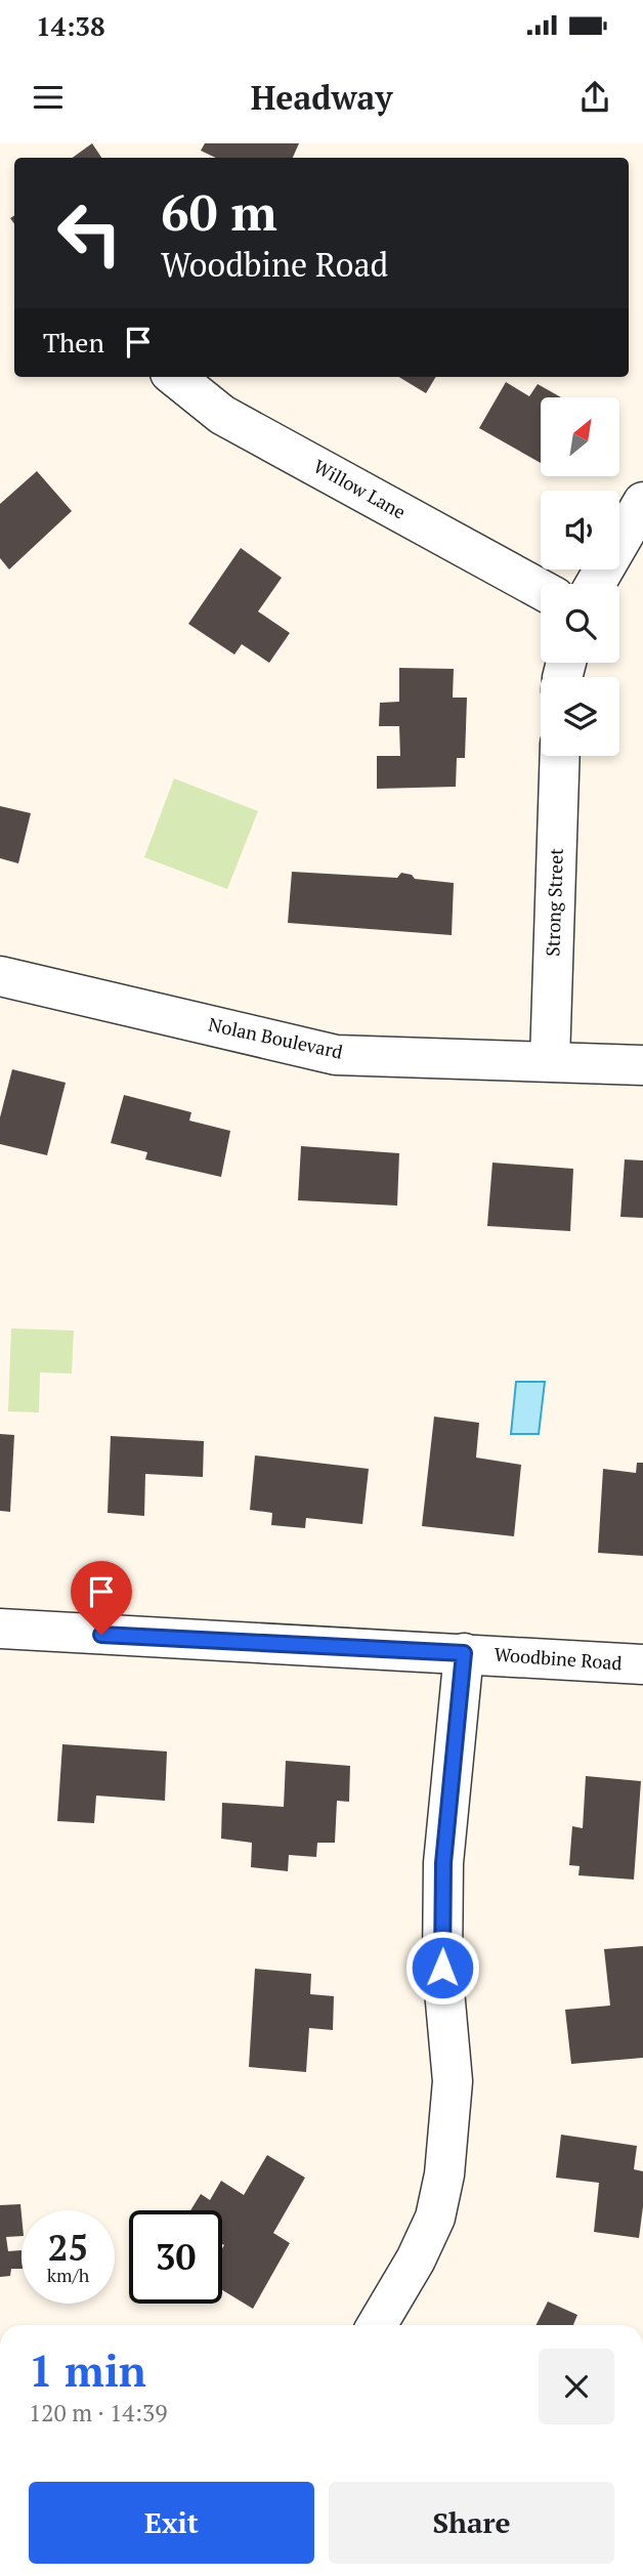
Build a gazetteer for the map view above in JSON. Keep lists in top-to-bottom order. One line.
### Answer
{"streets":{"street":["Willow Lane","Strong Street","Nolan Boulevard","Woodbine Road"]},"crossings":[["Strong Street","Nolan Boulevard"]],"north":"top right","page":{"status":"14:38","header":"Headway","turn":["60 m","Woodbine Road"],"then":"Then","speed":"25 km/h","limit":"30","heading":["1 min","120 m · 14:39"],"buttons":["Exit","Share"]}}
